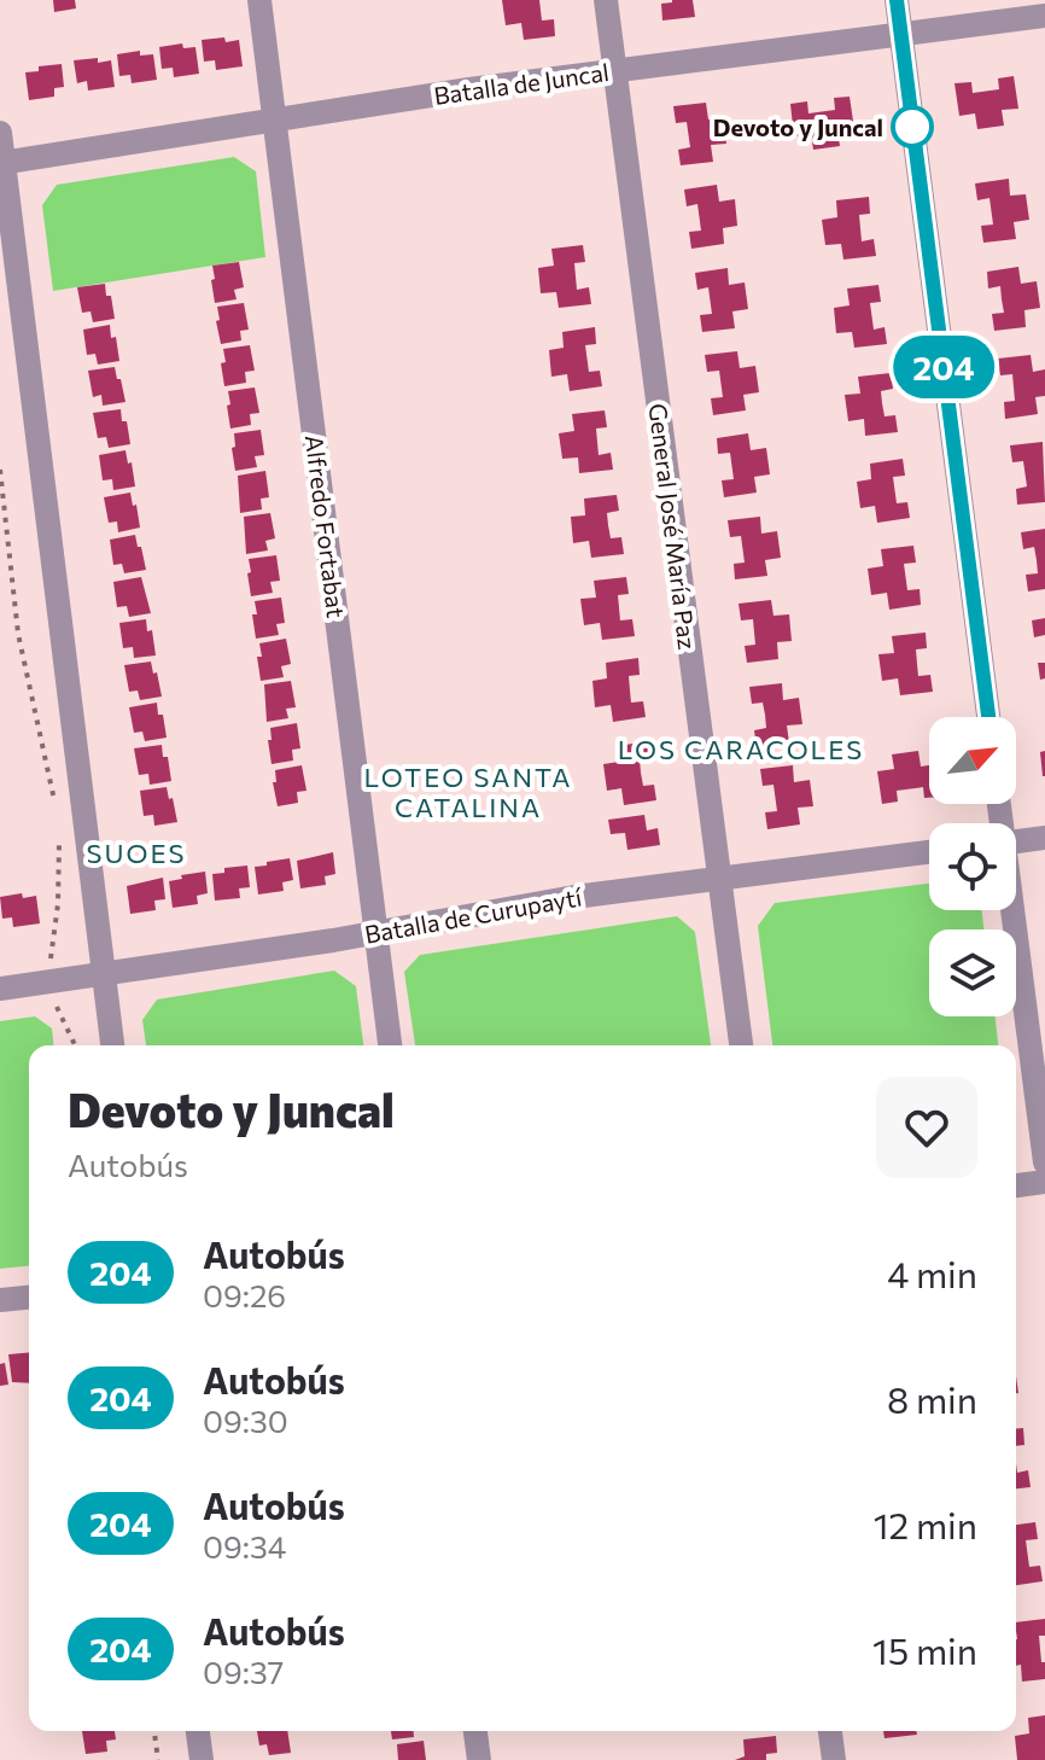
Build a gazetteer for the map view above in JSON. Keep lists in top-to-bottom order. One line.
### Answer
{"streets":{"street":["Batalla de Juncal","Alfredo Fortabat","General José María Paz","Batalla de Curupaytí"]},"crossings":[["Batalla de Juncal","Alfredo Fortabat"],["Batalla de Juncal","General José María Paz"],["Alfredo Fortabat","Batalla de Curupaytí"],["General José María Paz","Batalla de Curupaytí"]],"districts":["LOS CARACOLES","LOTEO SANTA CATALINA","SUOES"],"places":["Devoto y Juncal"],"lines":["bus line 204"],"north":"top right","page":{"on_map":"204","heading":["Devoto y Juncal","Autobús"],"list":[{"mark":"204","name":"Autobús","note":"09:26","value":"4 min"},{"mark":"204","name":"Autobús","note":"09:30","value":"8 min"},{"mark":"204","name":"Autobús","note":"09:34","value":"12 min"},{"mark":"204","name":"Autobús","note":"09:37","value":"15 min"}]}}
